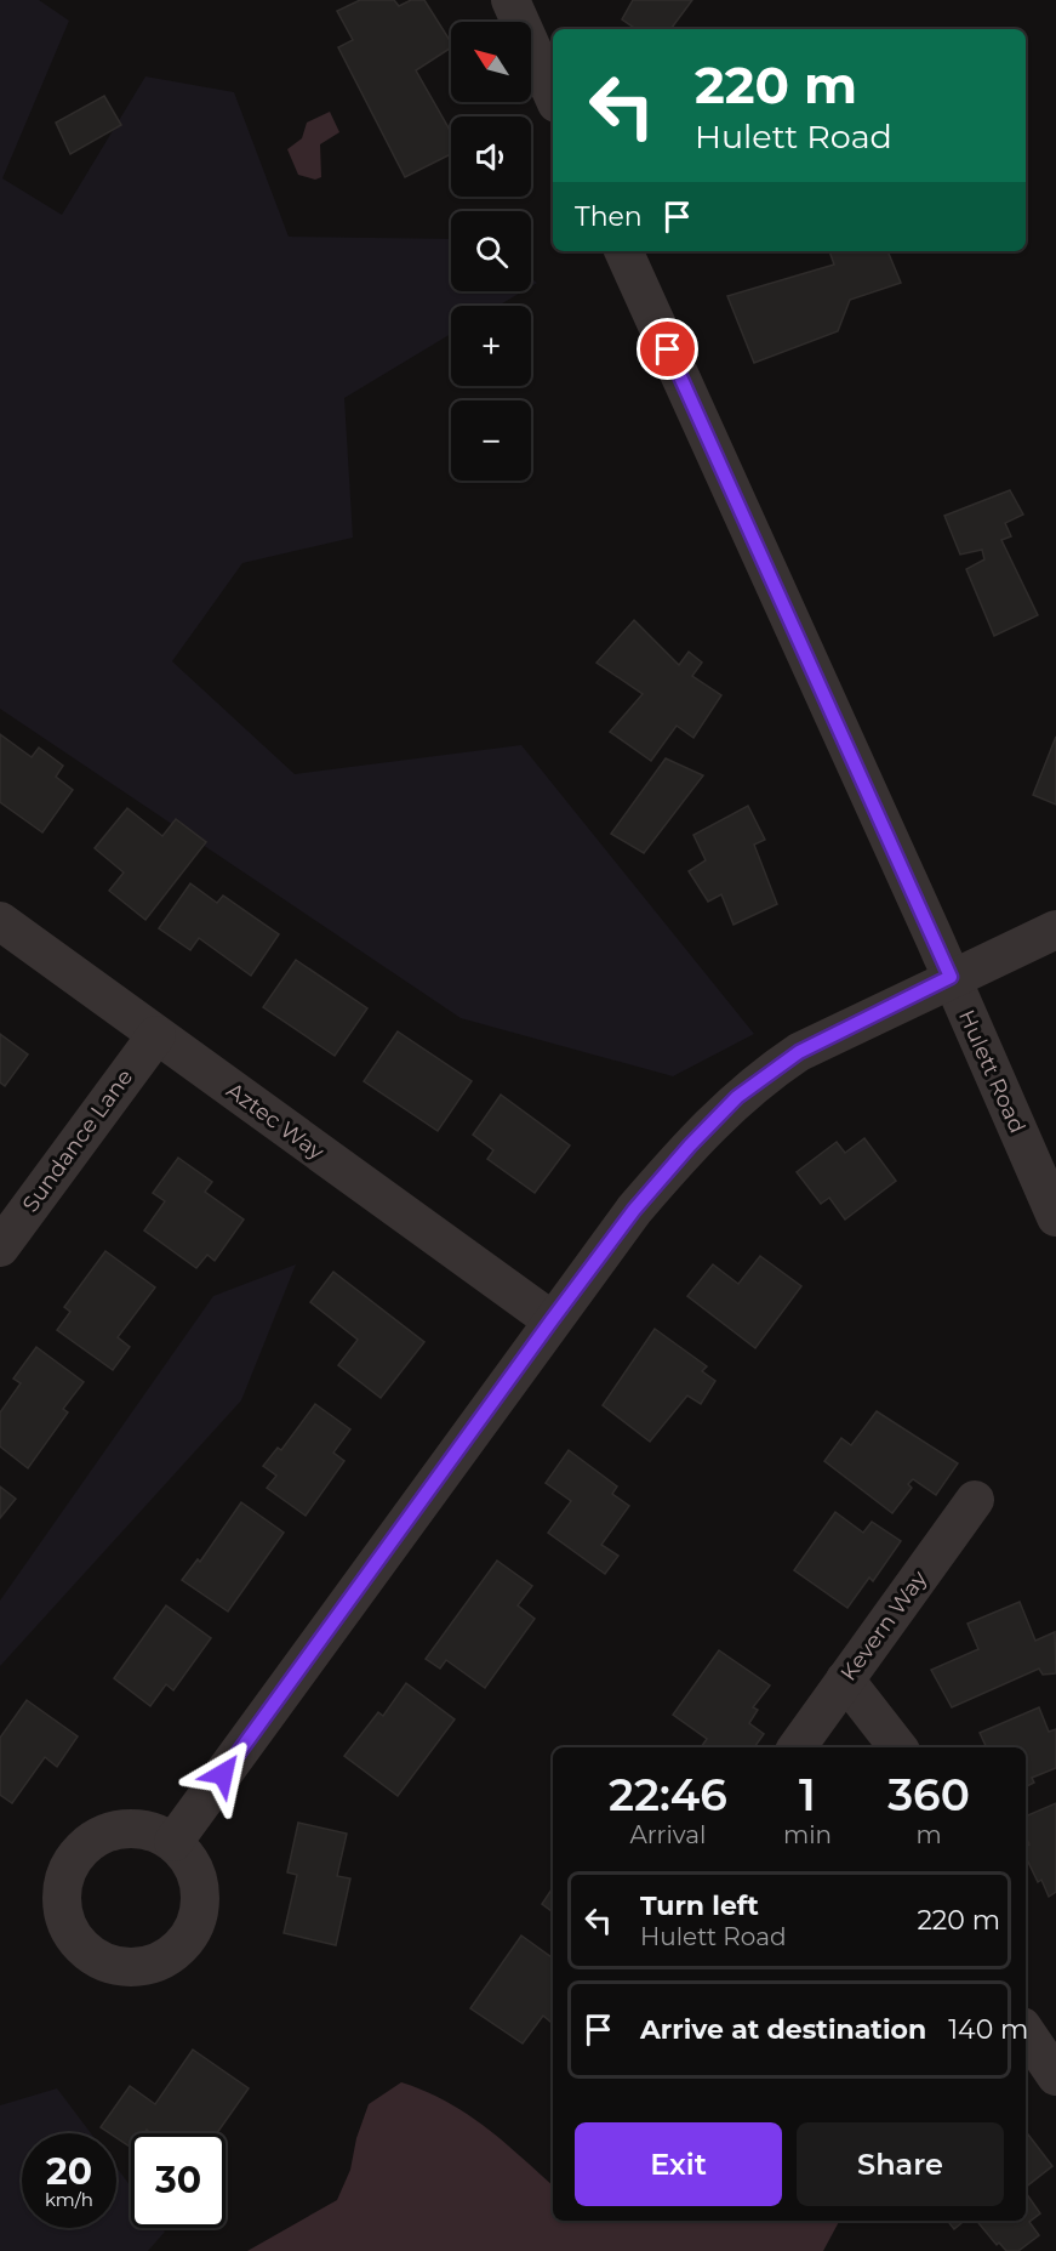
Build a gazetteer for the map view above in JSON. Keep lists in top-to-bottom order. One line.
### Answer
{"streets":{"street":["Hulett Road","Aztec Way","Sundance Lane","Kevern Way"]},"crossings":[["Aztec Way","Sundance Lane"]],"north":"top left","page":{"map_buttons":["+","−"],"turn":["220 m","Hulett Road"],"then":"Then","eta":["22:46","Arrival","1","min","360","m"],"list":[{"name":"Turn left","note":"Hulett Road","value":"220 m"},{"name":"Arrive at destination","value":"140 m"}],"buttons":["Exit","Share"],"speed":"20 km/h","limit":"30"}}
